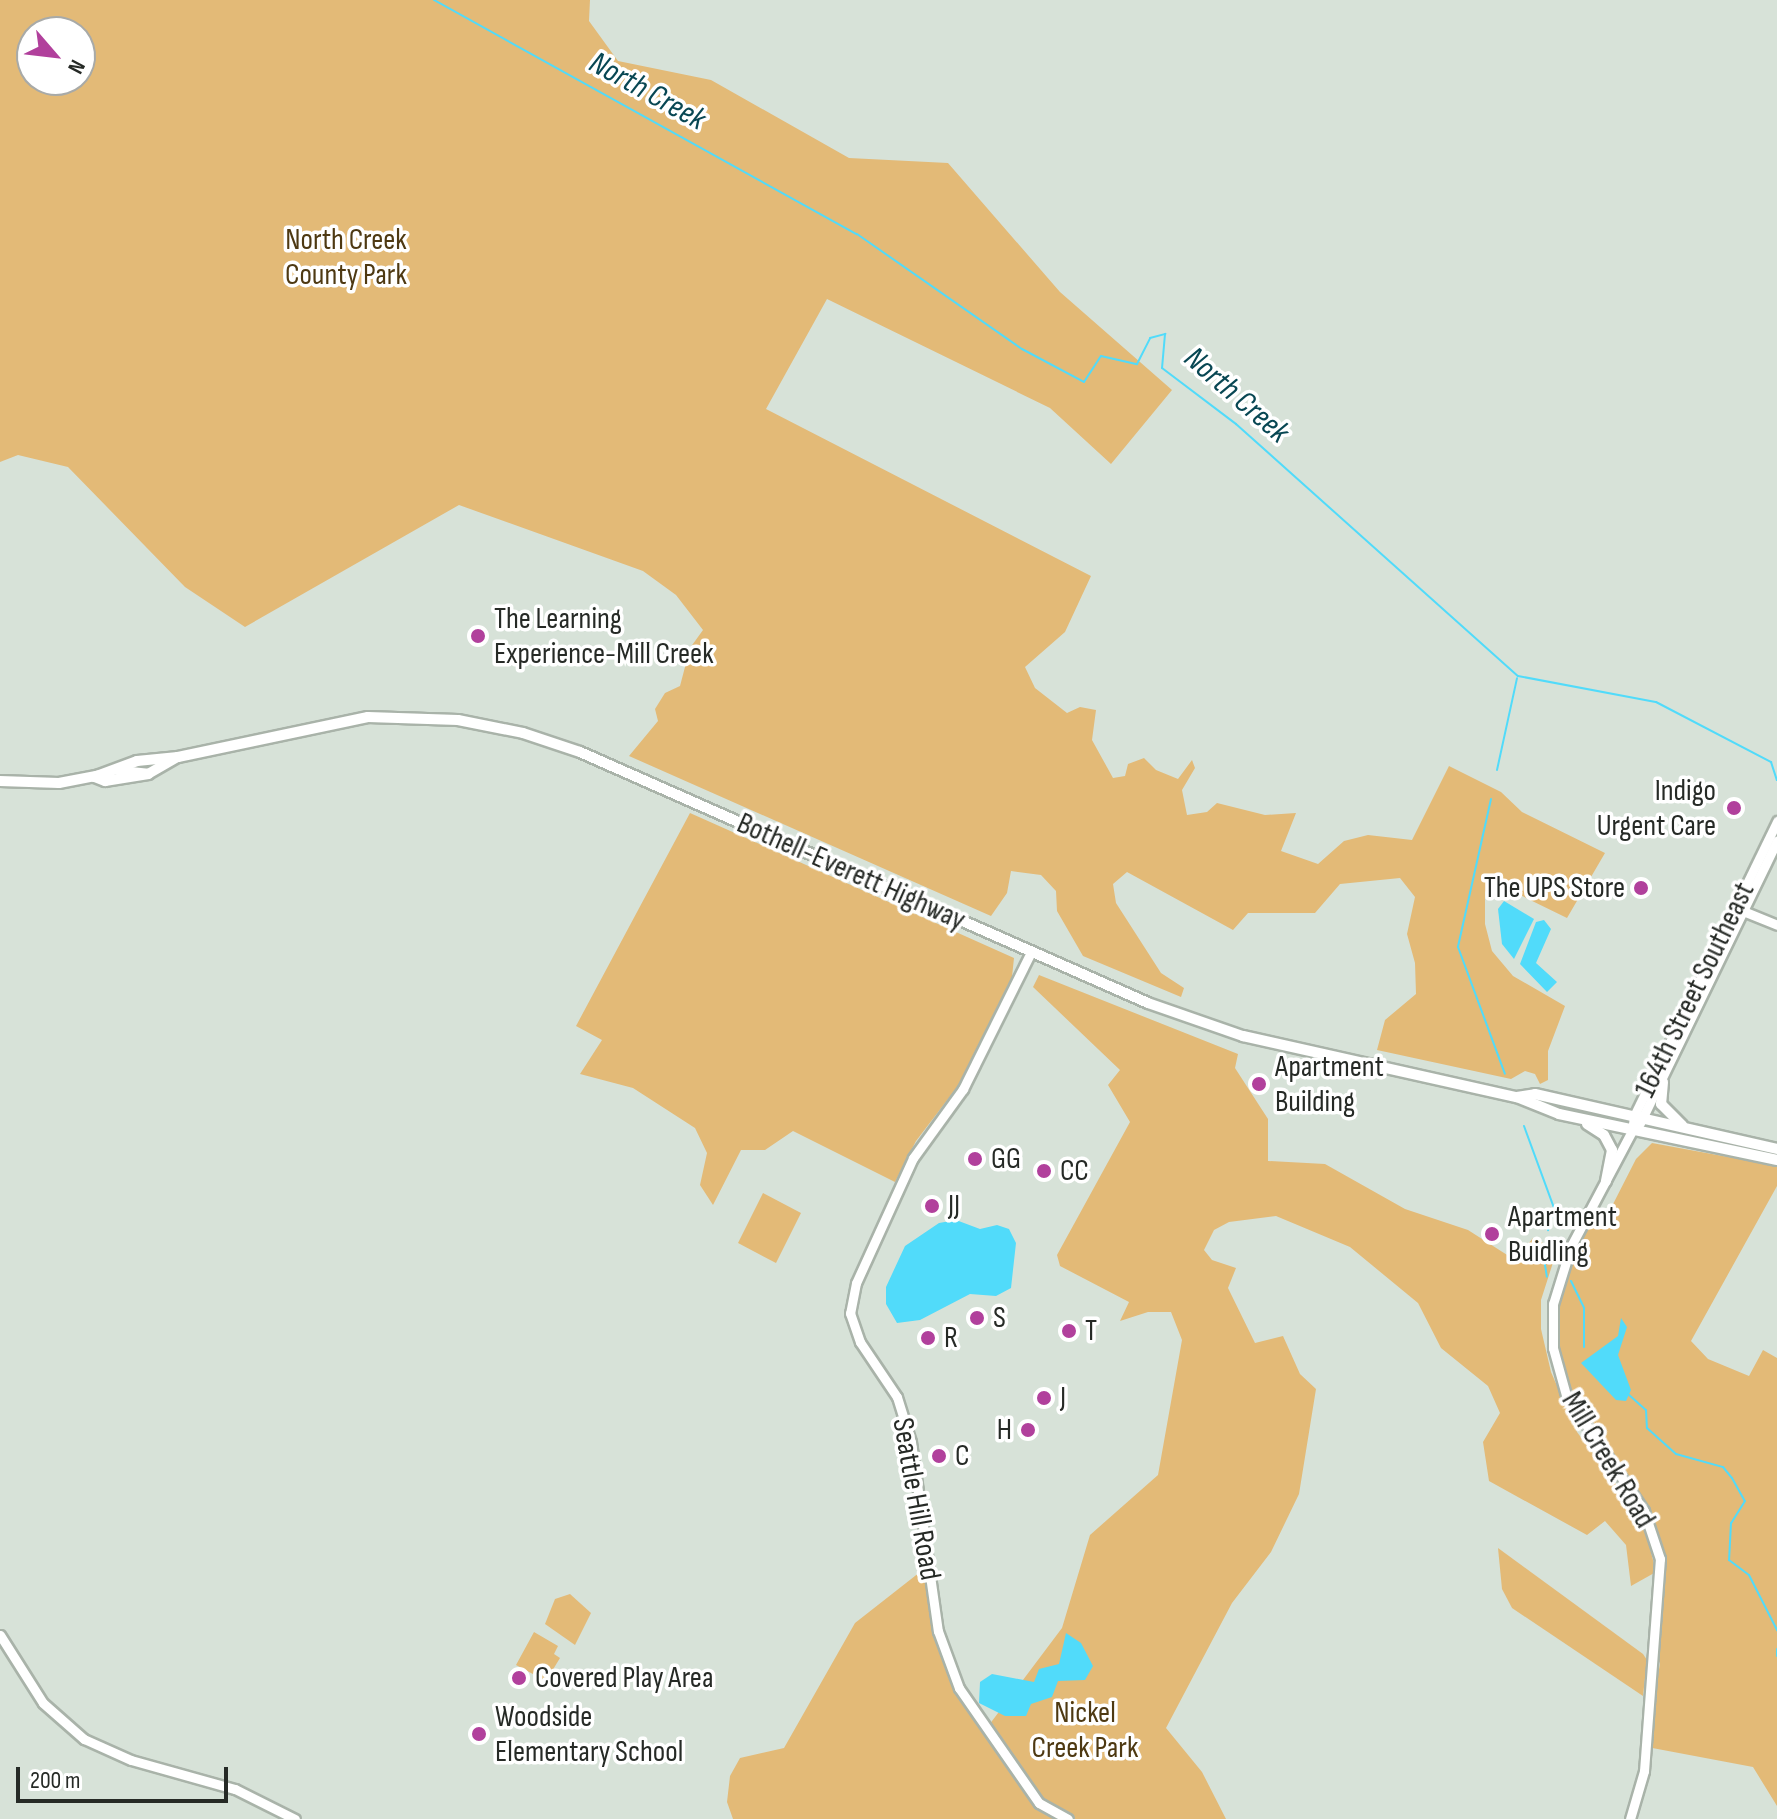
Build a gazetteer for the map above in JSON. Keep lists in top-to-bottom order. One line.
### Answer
{"streets":{"main road":["Bothell-Everett Highway","164th Street Southeast","Mill Creek Road","Seattle Hill Road"]},"crossings":[["Bothell-Everett Highway","164th Street Southeast"],["Bothell-Everett Highway","Mill Creek Road"],["Bothell-Everett Highway","Seattle Hill Road"],["164th Street Southeast","Mill Creek Road"]],"water":["North Creek"],"parks":["North Creek County Park","Nickel Creek Park"],"places":["The Learning Experience-Mill Creek","Indigo Urgent Care","The UPS Store","Apartment Building","GG","CC","JJ","Apartment Buidling","S","T","R","J","H","C","Covered Play Area","Woodside Elementary School"],"scale_bar":"200 m","north":"bottom right"}
